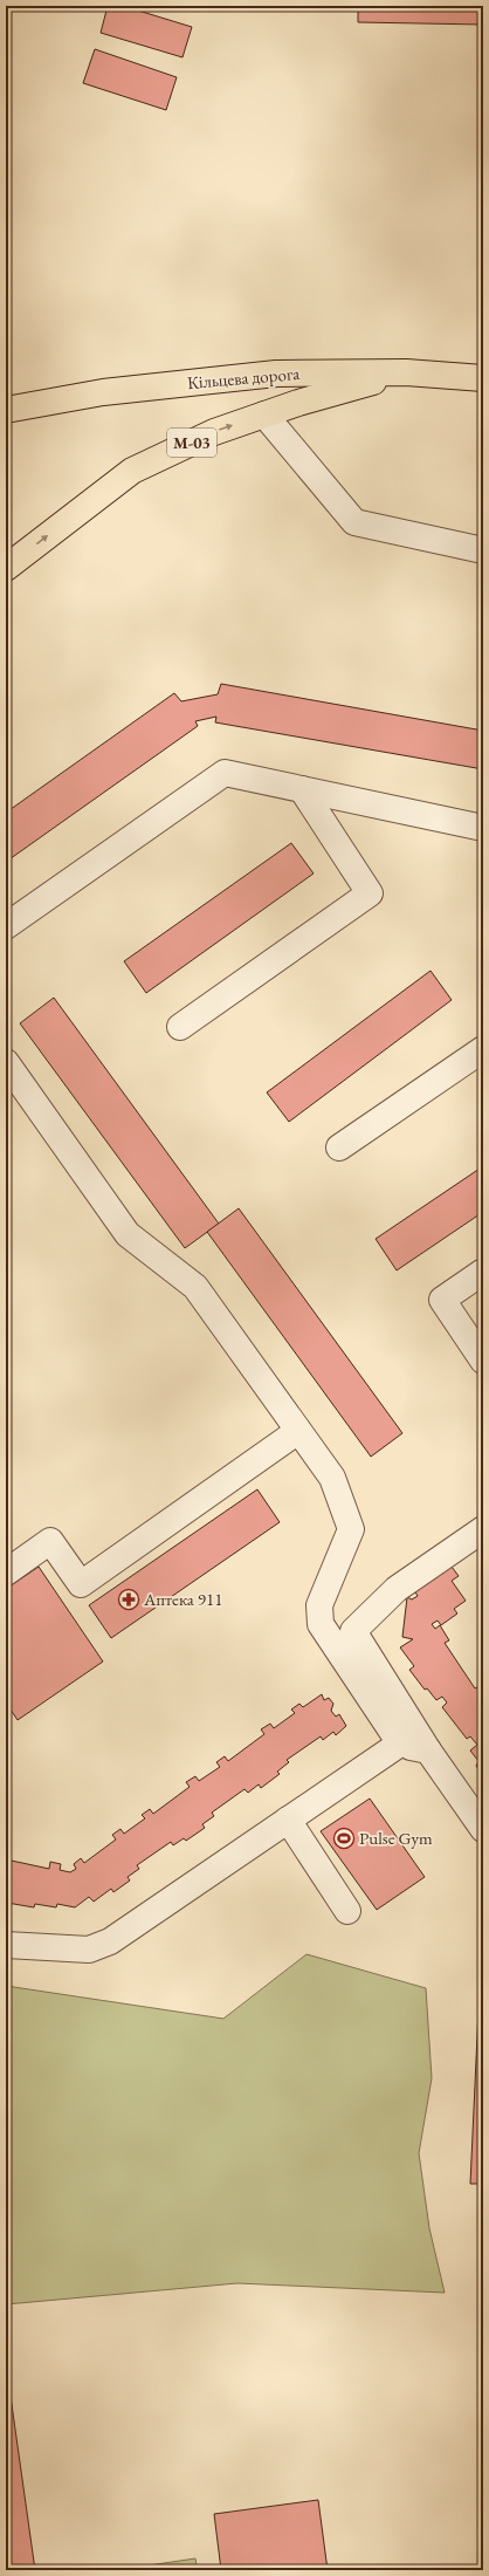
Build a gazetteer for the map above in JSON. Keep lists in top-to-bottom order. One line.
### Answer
{"streets":{"highway":["Кільцева дорога","М-03"]},"crossings":[["Кільцева дорога","М-03"]],"places":{"pharmacy":["Аптека 911"],"sports":["Pulse Gym"]}}
